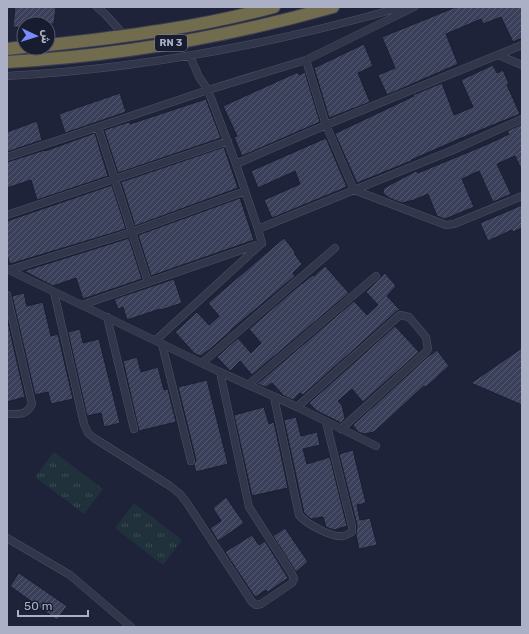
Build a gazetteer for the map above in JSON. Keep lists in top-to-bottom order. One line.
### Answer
{"streets":{"highway":["RN 3"]},"scale_bar":"50 m","north":"right"}
